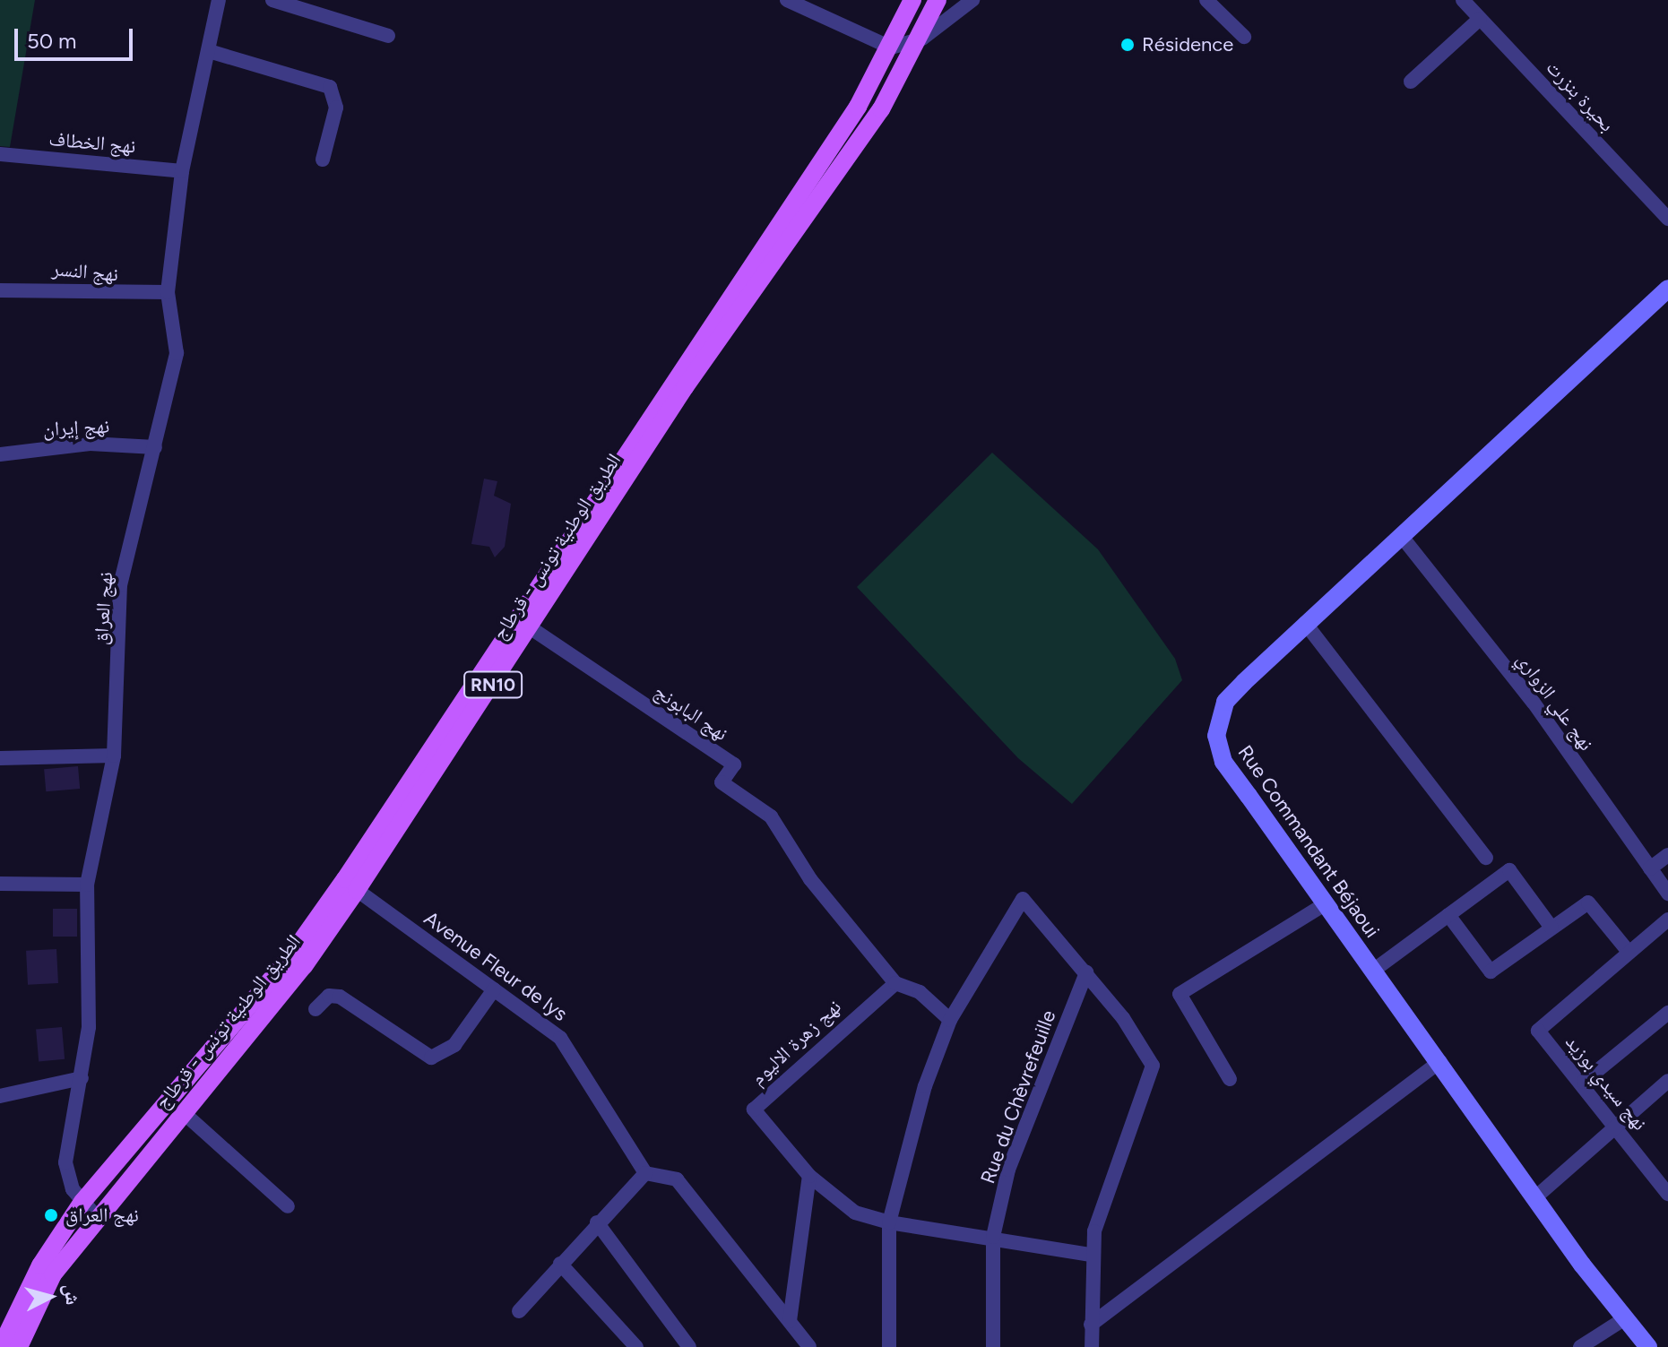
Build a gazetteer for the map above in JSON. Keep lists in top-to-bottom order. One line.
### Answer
{"streets":{"main road":["الطريق الوطنية تونس - قرطاج","RN10"],"street":["بحيرة بنزرت","نهج الخطاف","نهج النسر","نهج إيران","نهج العراق","نهج علي الزواري","نهج البابونج","Rue Commandant Béjaoui","Avenue Fleur de lys","نهج زهرة الاليوم","نهج سيدي بوزيد","Rue du Chèvrefeuille"]},"crossings":[["نهج الخطاف","نهج العراق"],["نهج النسر","نهج العراق"],["نهج إيران","نهج العراق"],["الطريق الوطنية تونس - قرطاج","نهج العراق"],["الطريق الوطنية تونس - قرطاج","نهج البابونج"],["الطريق الوطنية تونس - قرطاج","Avenue Fleur de lys"],["نهج علي الزواري","Rue Commandant Béjaoui"],["نهج البابونج","نهج زهرة الاليوم"]],"places":["Résidence","نهج العراق"],"scale_bar":"50 m","north":"right"}
